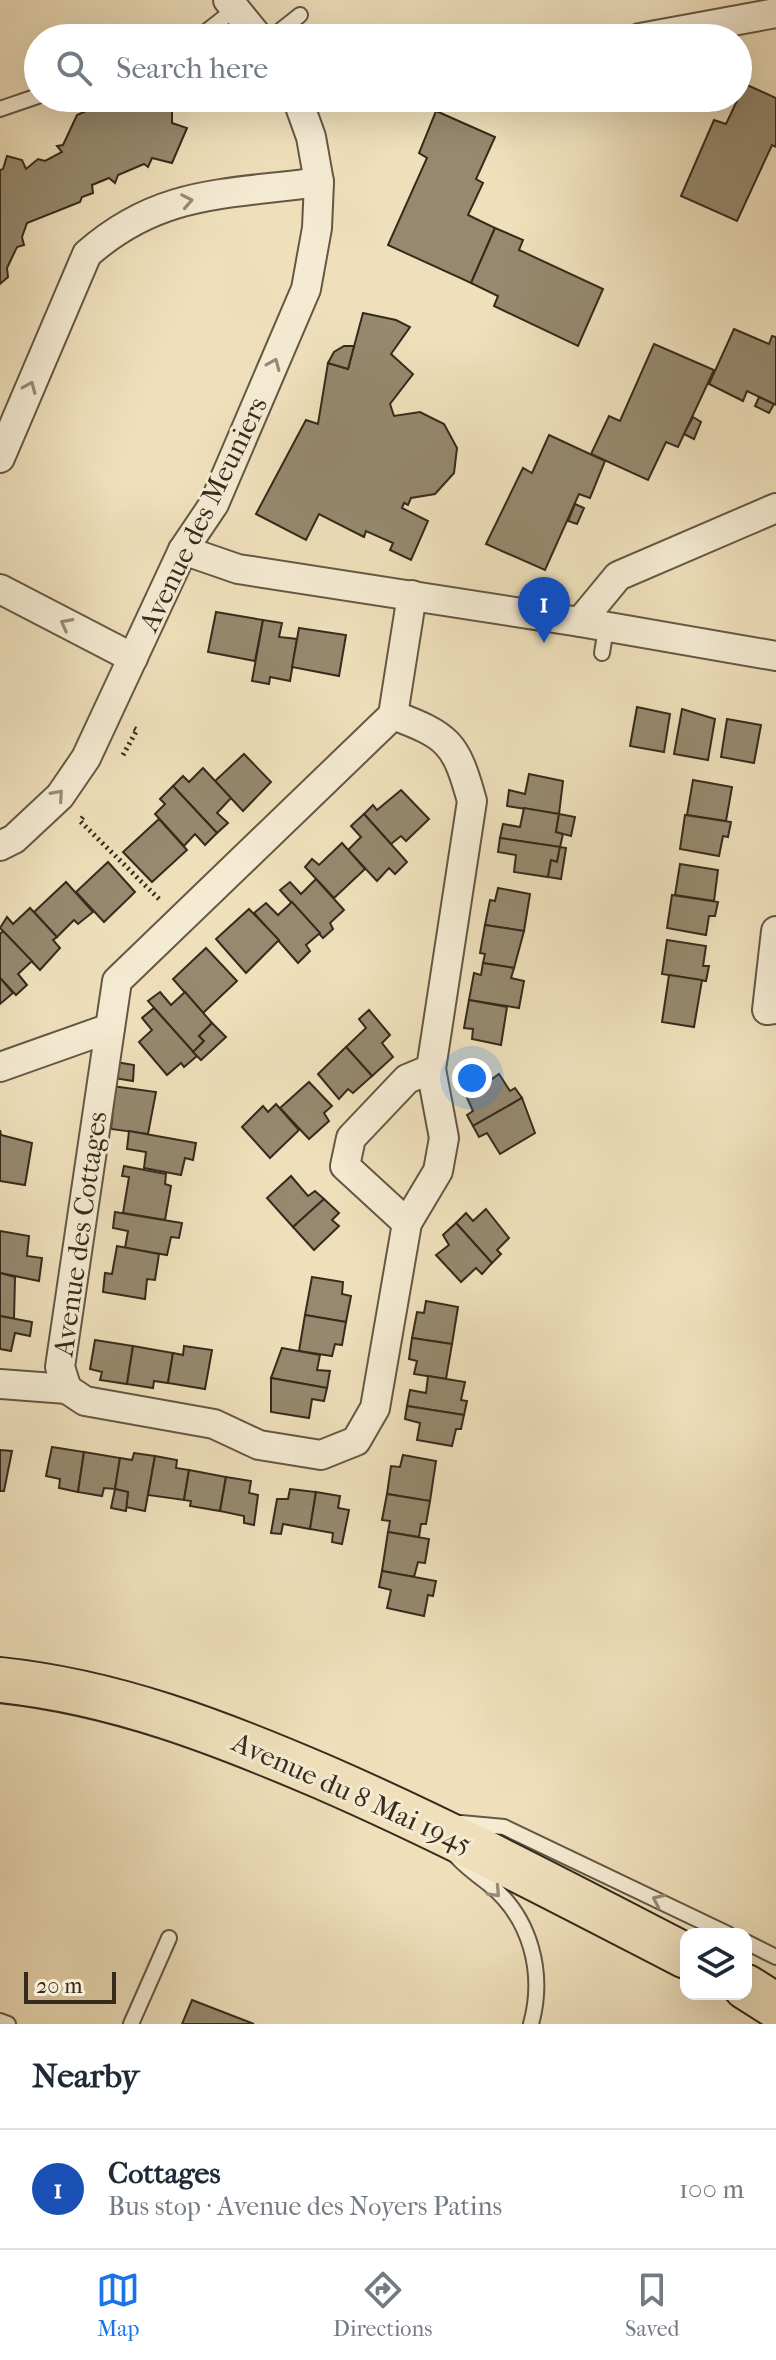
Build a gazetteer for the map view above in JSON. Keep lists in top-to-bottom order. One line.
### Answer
{"streets":{"main road":["Avenue du 8 Mai 1945"],"street":["Avenue des Meuniers","Avenue des Cottages"]},"one_way":["Avenue des Meuniers"],"scale_bar":"20 m","page":{"search":"Search here","pins":"1","scale":"20 m","heading":"Nearby","list":[{"mark":"1","name":"Cottages","note":"Bus stop · Avenue des Noyers Patins","value":"100 m"}],"nav":["Map","Directions","Saved"]}}
